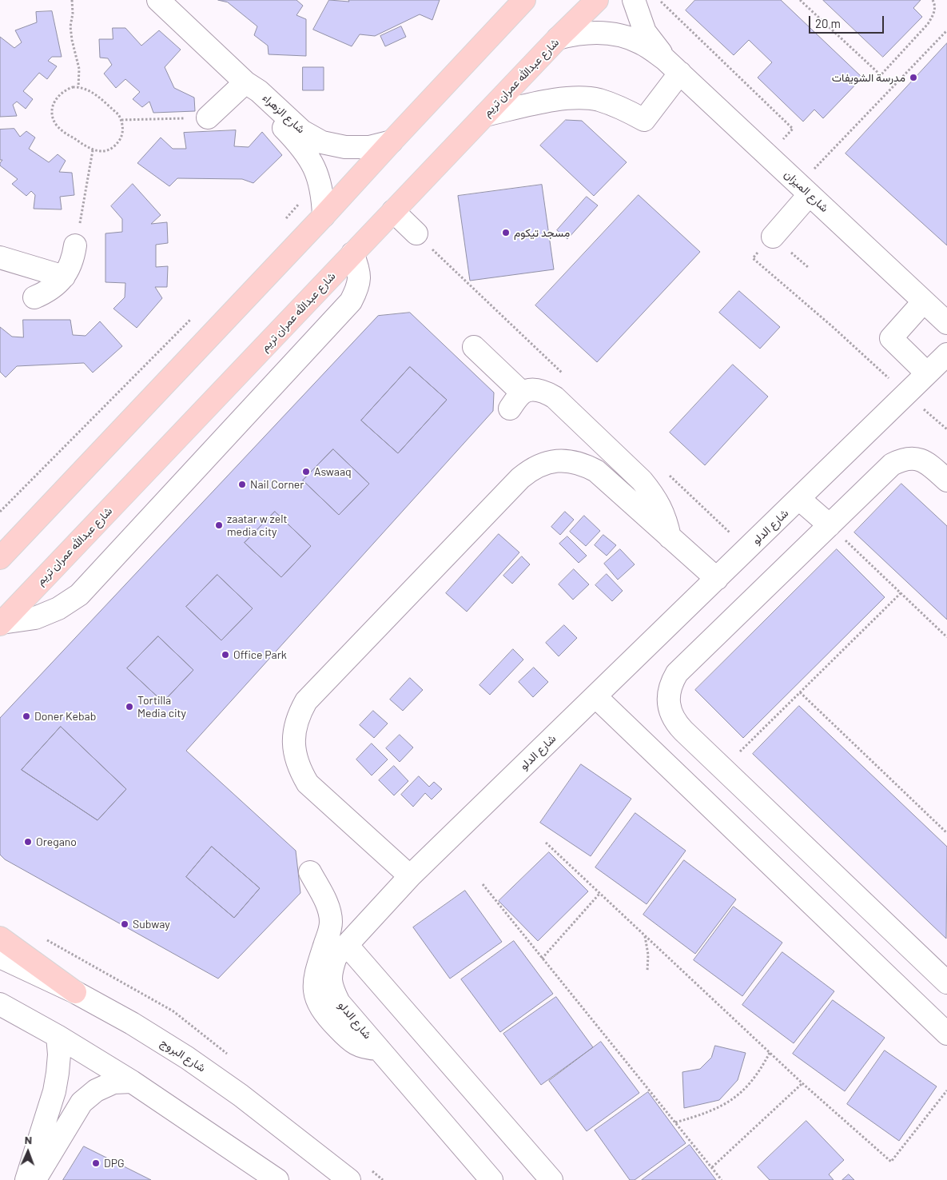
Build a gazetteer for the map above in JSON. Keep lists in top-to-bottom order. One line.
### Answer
{"streets":{"main road":["شارع عبدالله عمران تريم"],"street":["شارع الزهراء","شارع الميزان","شارع الدلو","شارع البروج"]},"crossings":[["شارع عبدالله عمران تريم","شارع الميزان"]],"places":["مدرسة الشويفات","مسجد تيكوم","Aswaaq","Nail Corner","zaatar w zelt media city","Office Park","Tortilla Media city","Doner Kebab","Oregano","Subway","DPG"],"scale_bar":"20 m","north":"top"}
